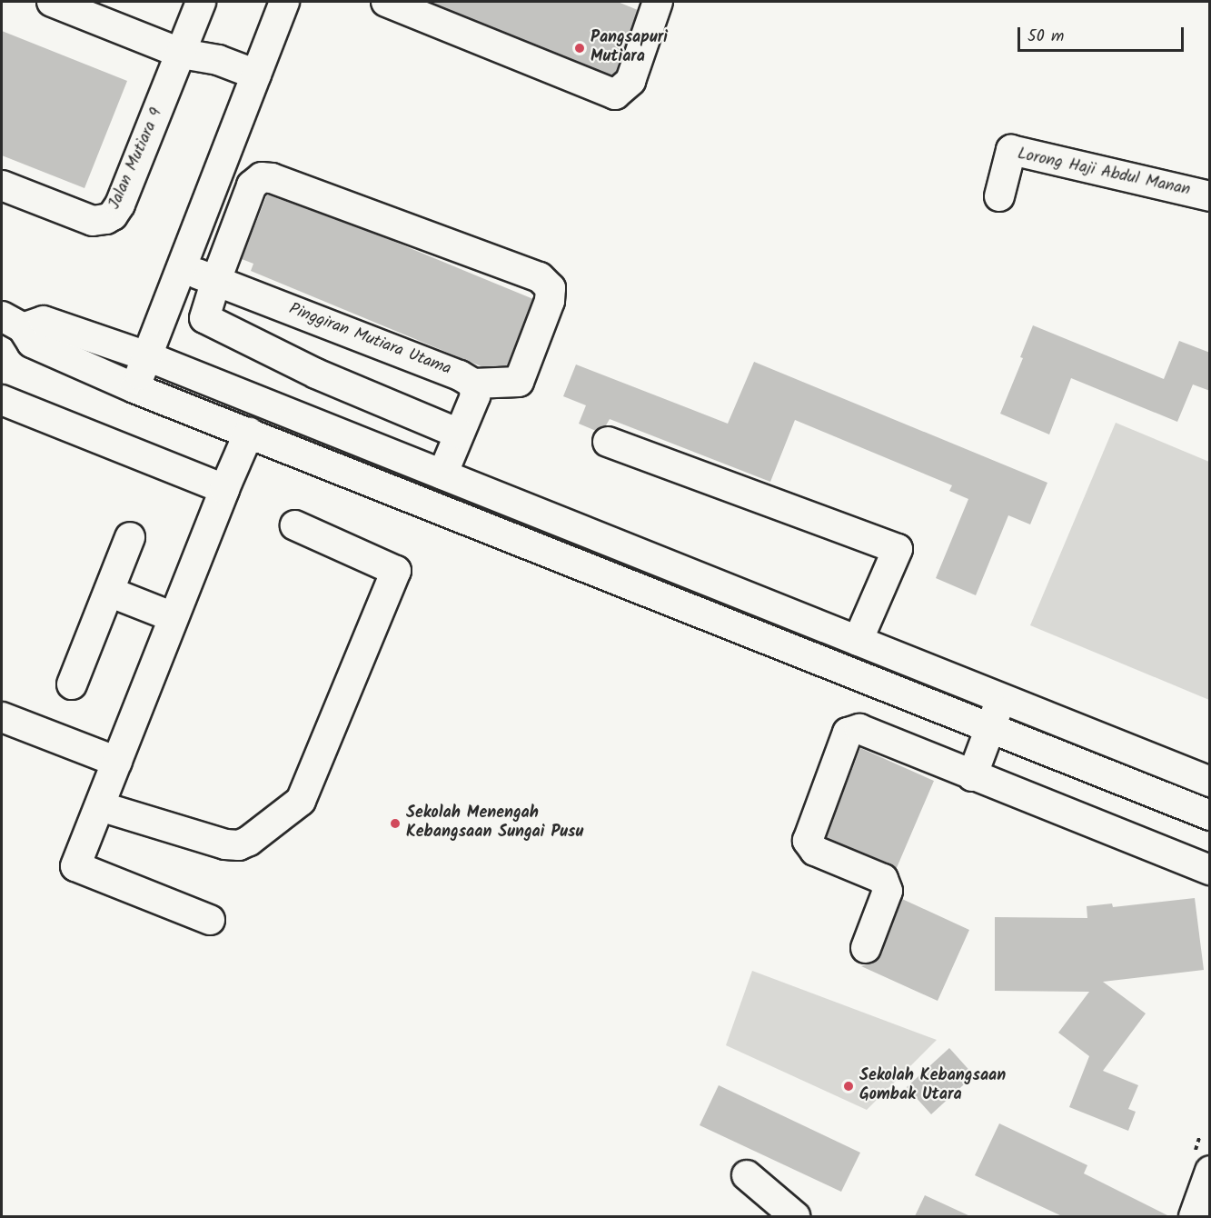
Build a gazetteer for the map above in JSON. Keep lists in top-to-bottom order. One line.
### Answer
{"streets":{"street":["Jalan Mutiara 9","Lorong Haji Abdul Manan","Pinggiran Mutiara Utama"]},"places":["Pangsapuri Mutiara","Sekolah Menengah Kebangsaan Sungai Pusu","Sekolah Kebangsaan Gombak Utara"],"scale_bar":"50 m"}
